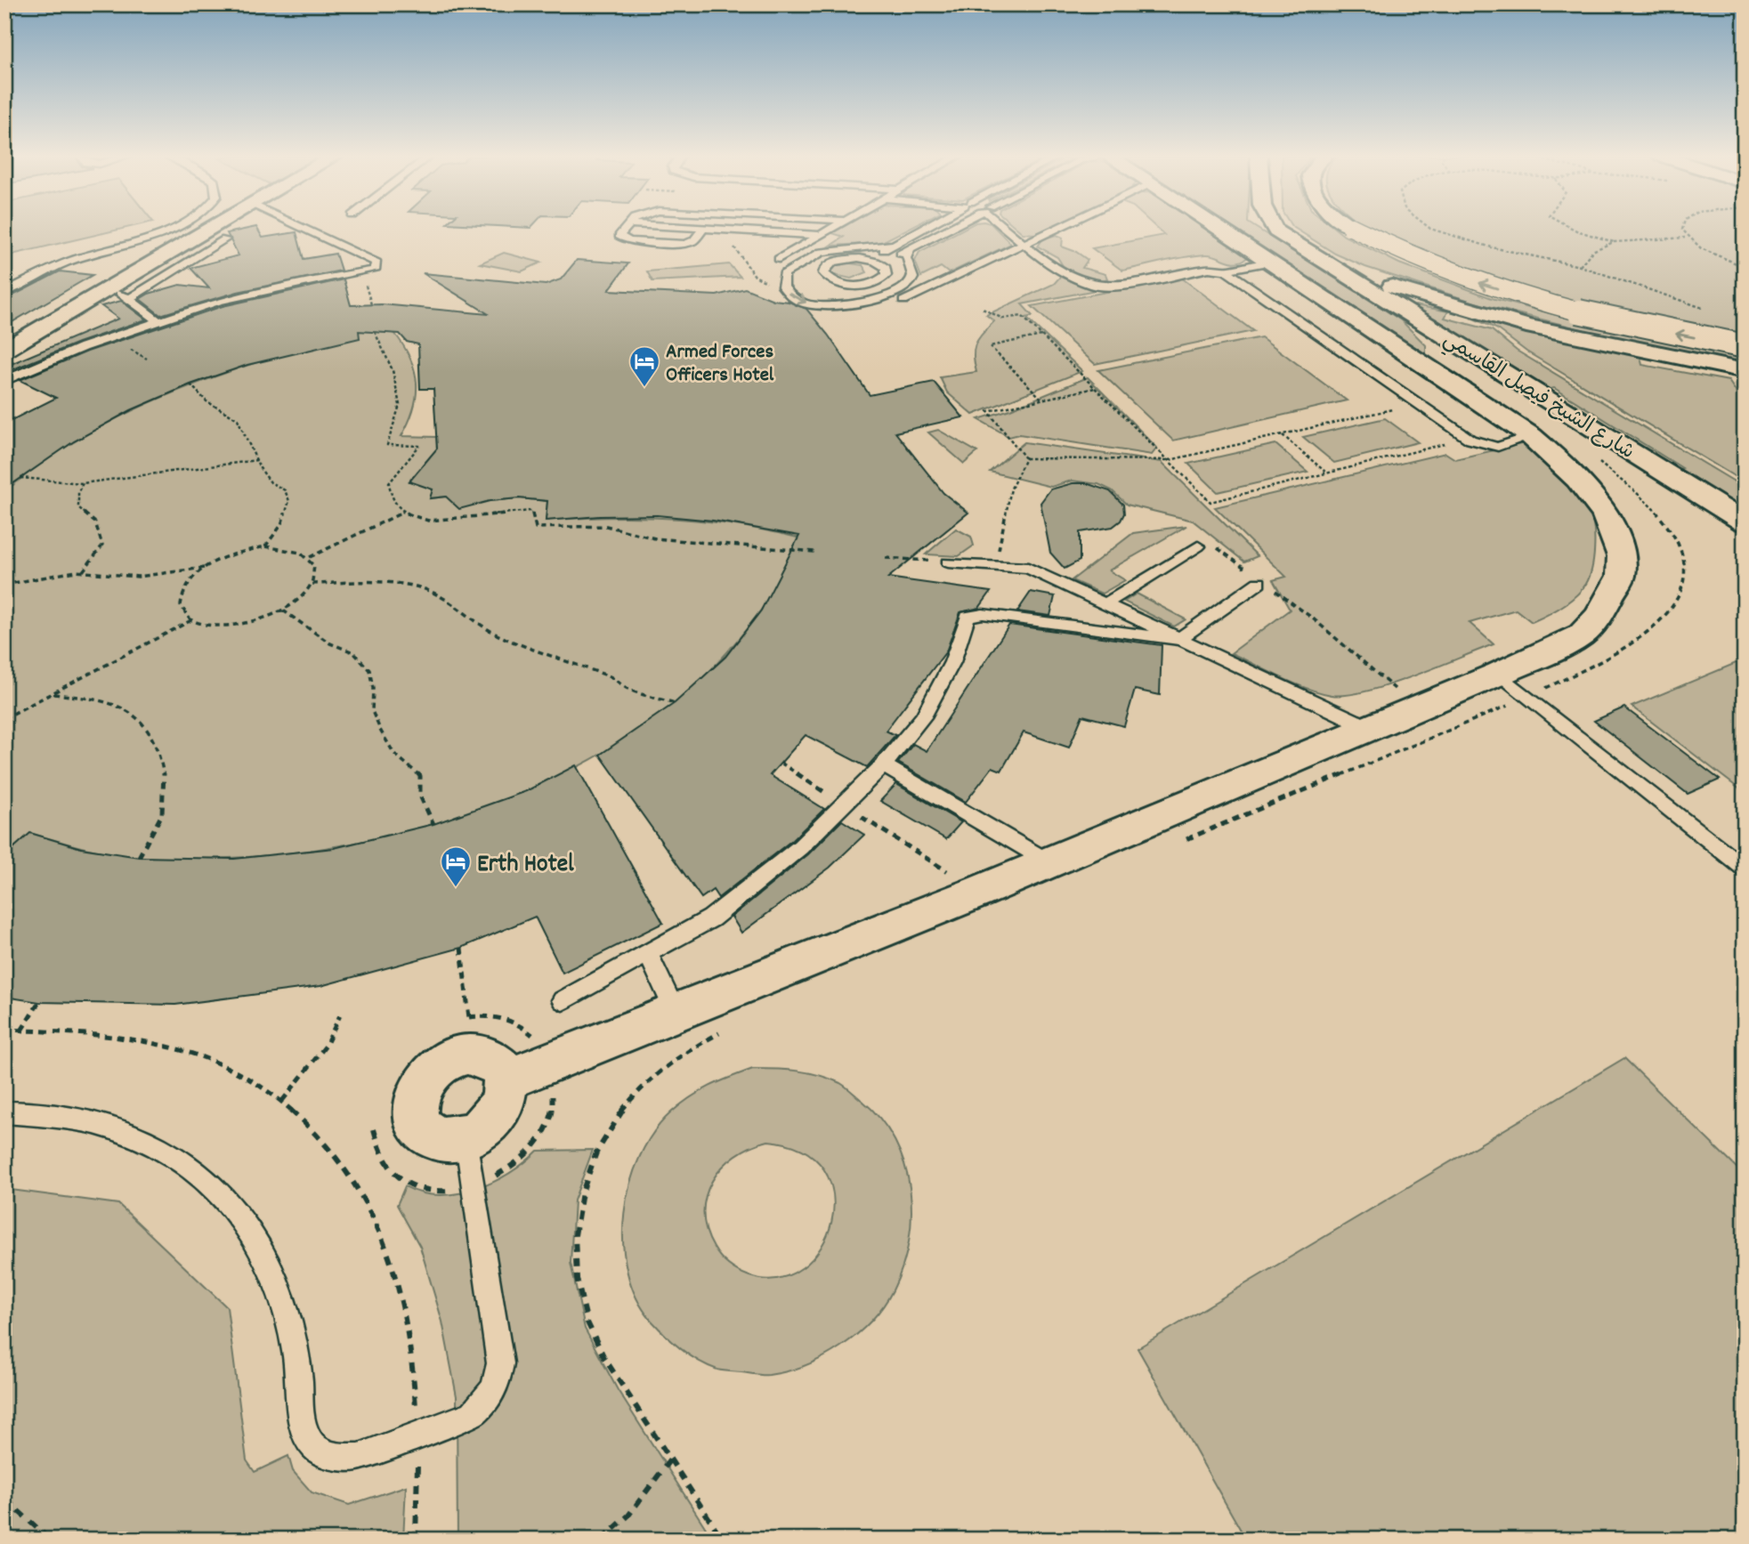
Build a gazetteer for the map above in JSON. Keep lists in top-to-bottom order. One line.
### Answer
{"streets":{"main road":["شارع الشيخ فيصل القاسمي"]},"places":{"hotel":["Armed Forces Officers Hotel","Erth Hotel"]}}
